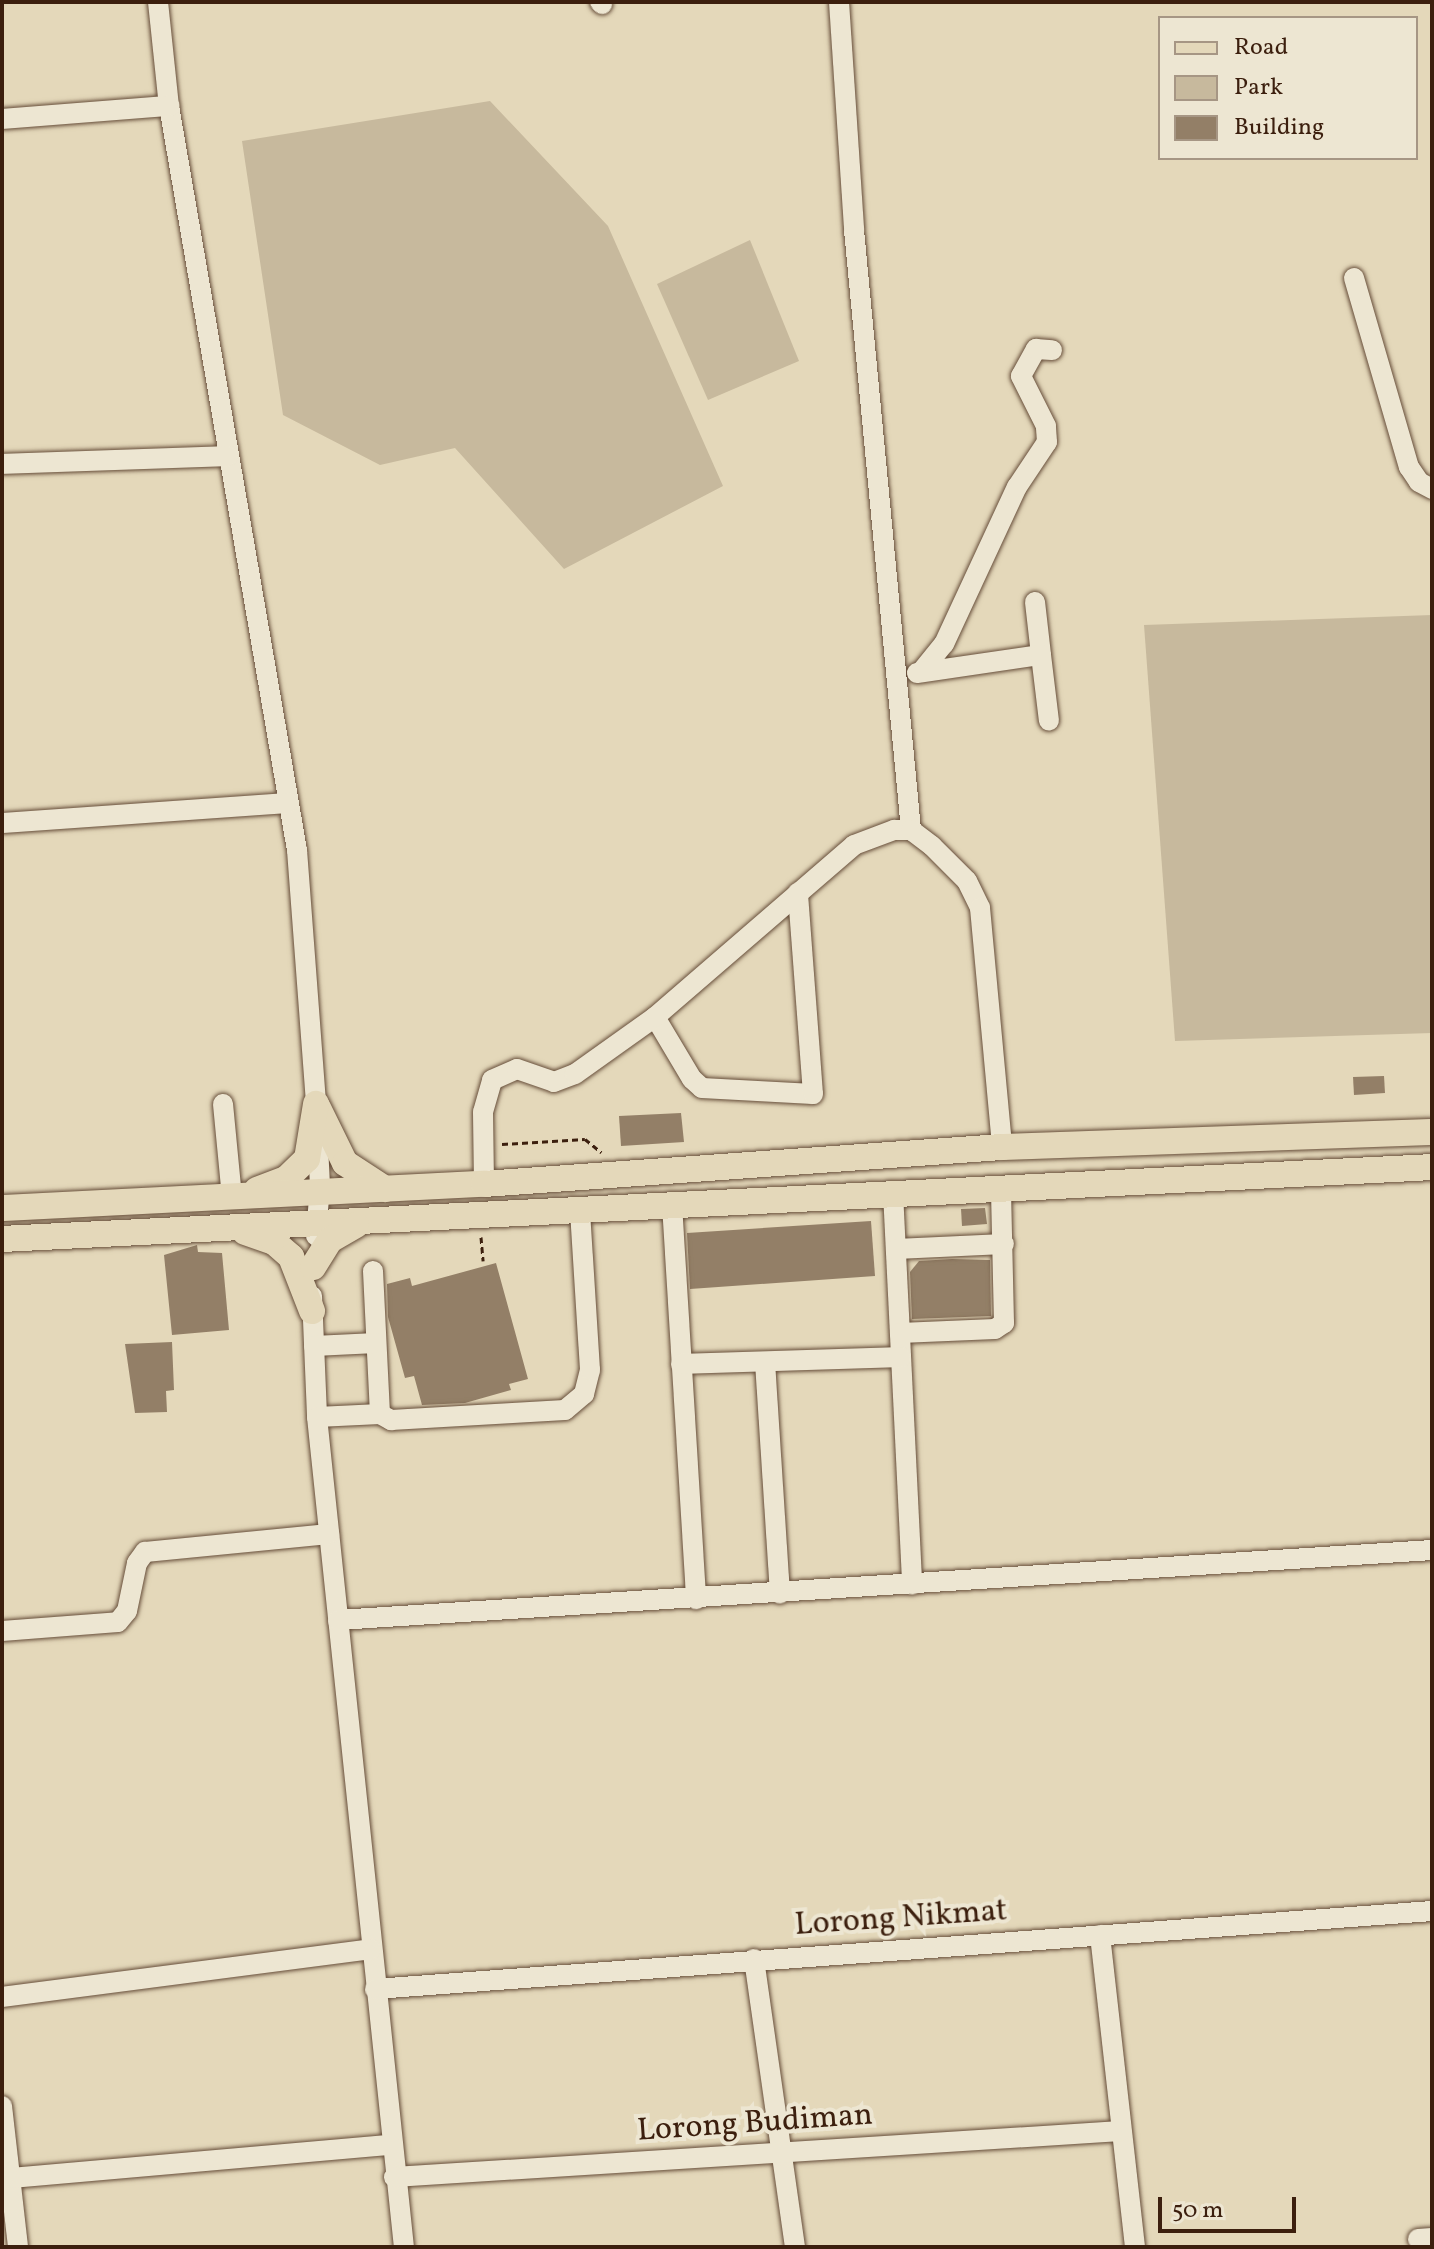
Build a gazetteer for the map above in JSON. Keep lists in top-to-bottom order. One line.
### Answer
{"streets":{"street":["Lorong Nikmat","Lorong Budiman"]},"legend":["Road","Park","Building"],"scale_bar":"50 m"}
